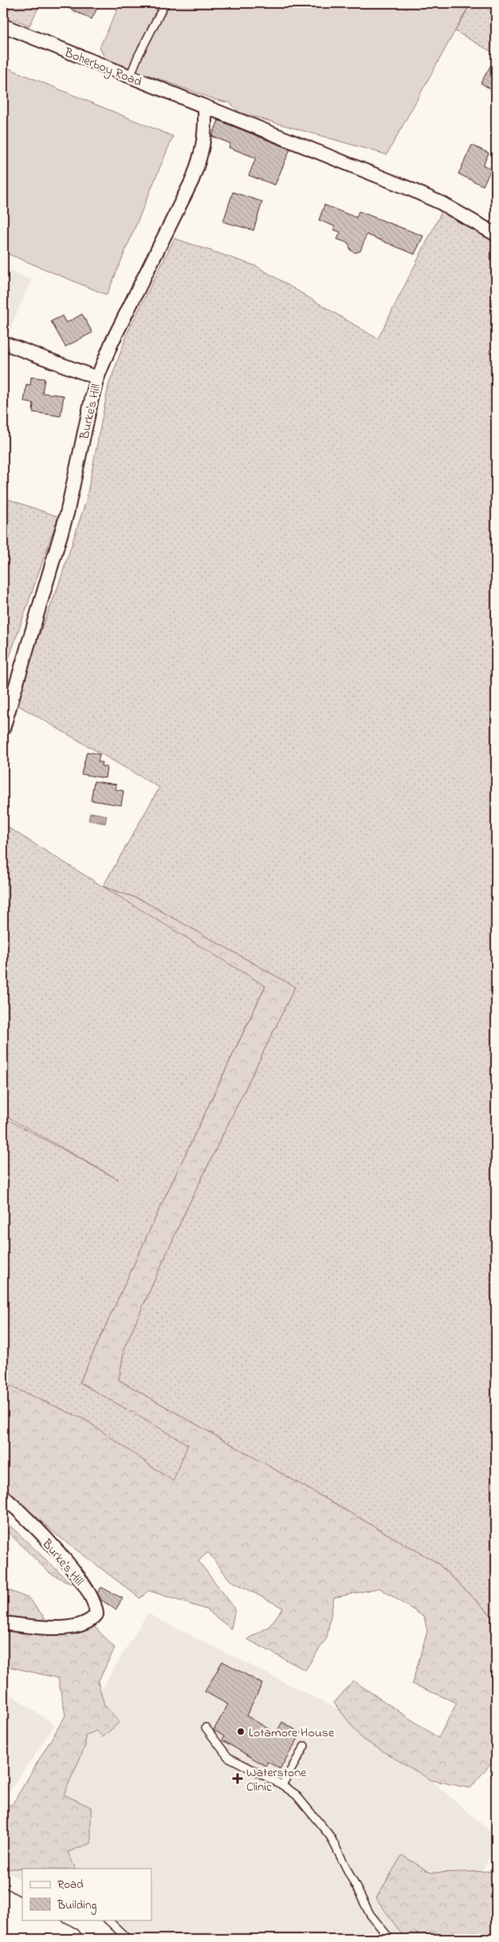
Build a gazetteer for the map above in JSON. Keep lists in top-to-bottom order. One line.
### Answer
{"streets":{"street":["Boherboy Road","Burke's Hill"]},"crossings":[["Boherboy Road","Burke's Hill"]],"places":{"other":["Lotamore House"],"health":["Waterstone Clinic"]},"legend":["Road","Building"]}
